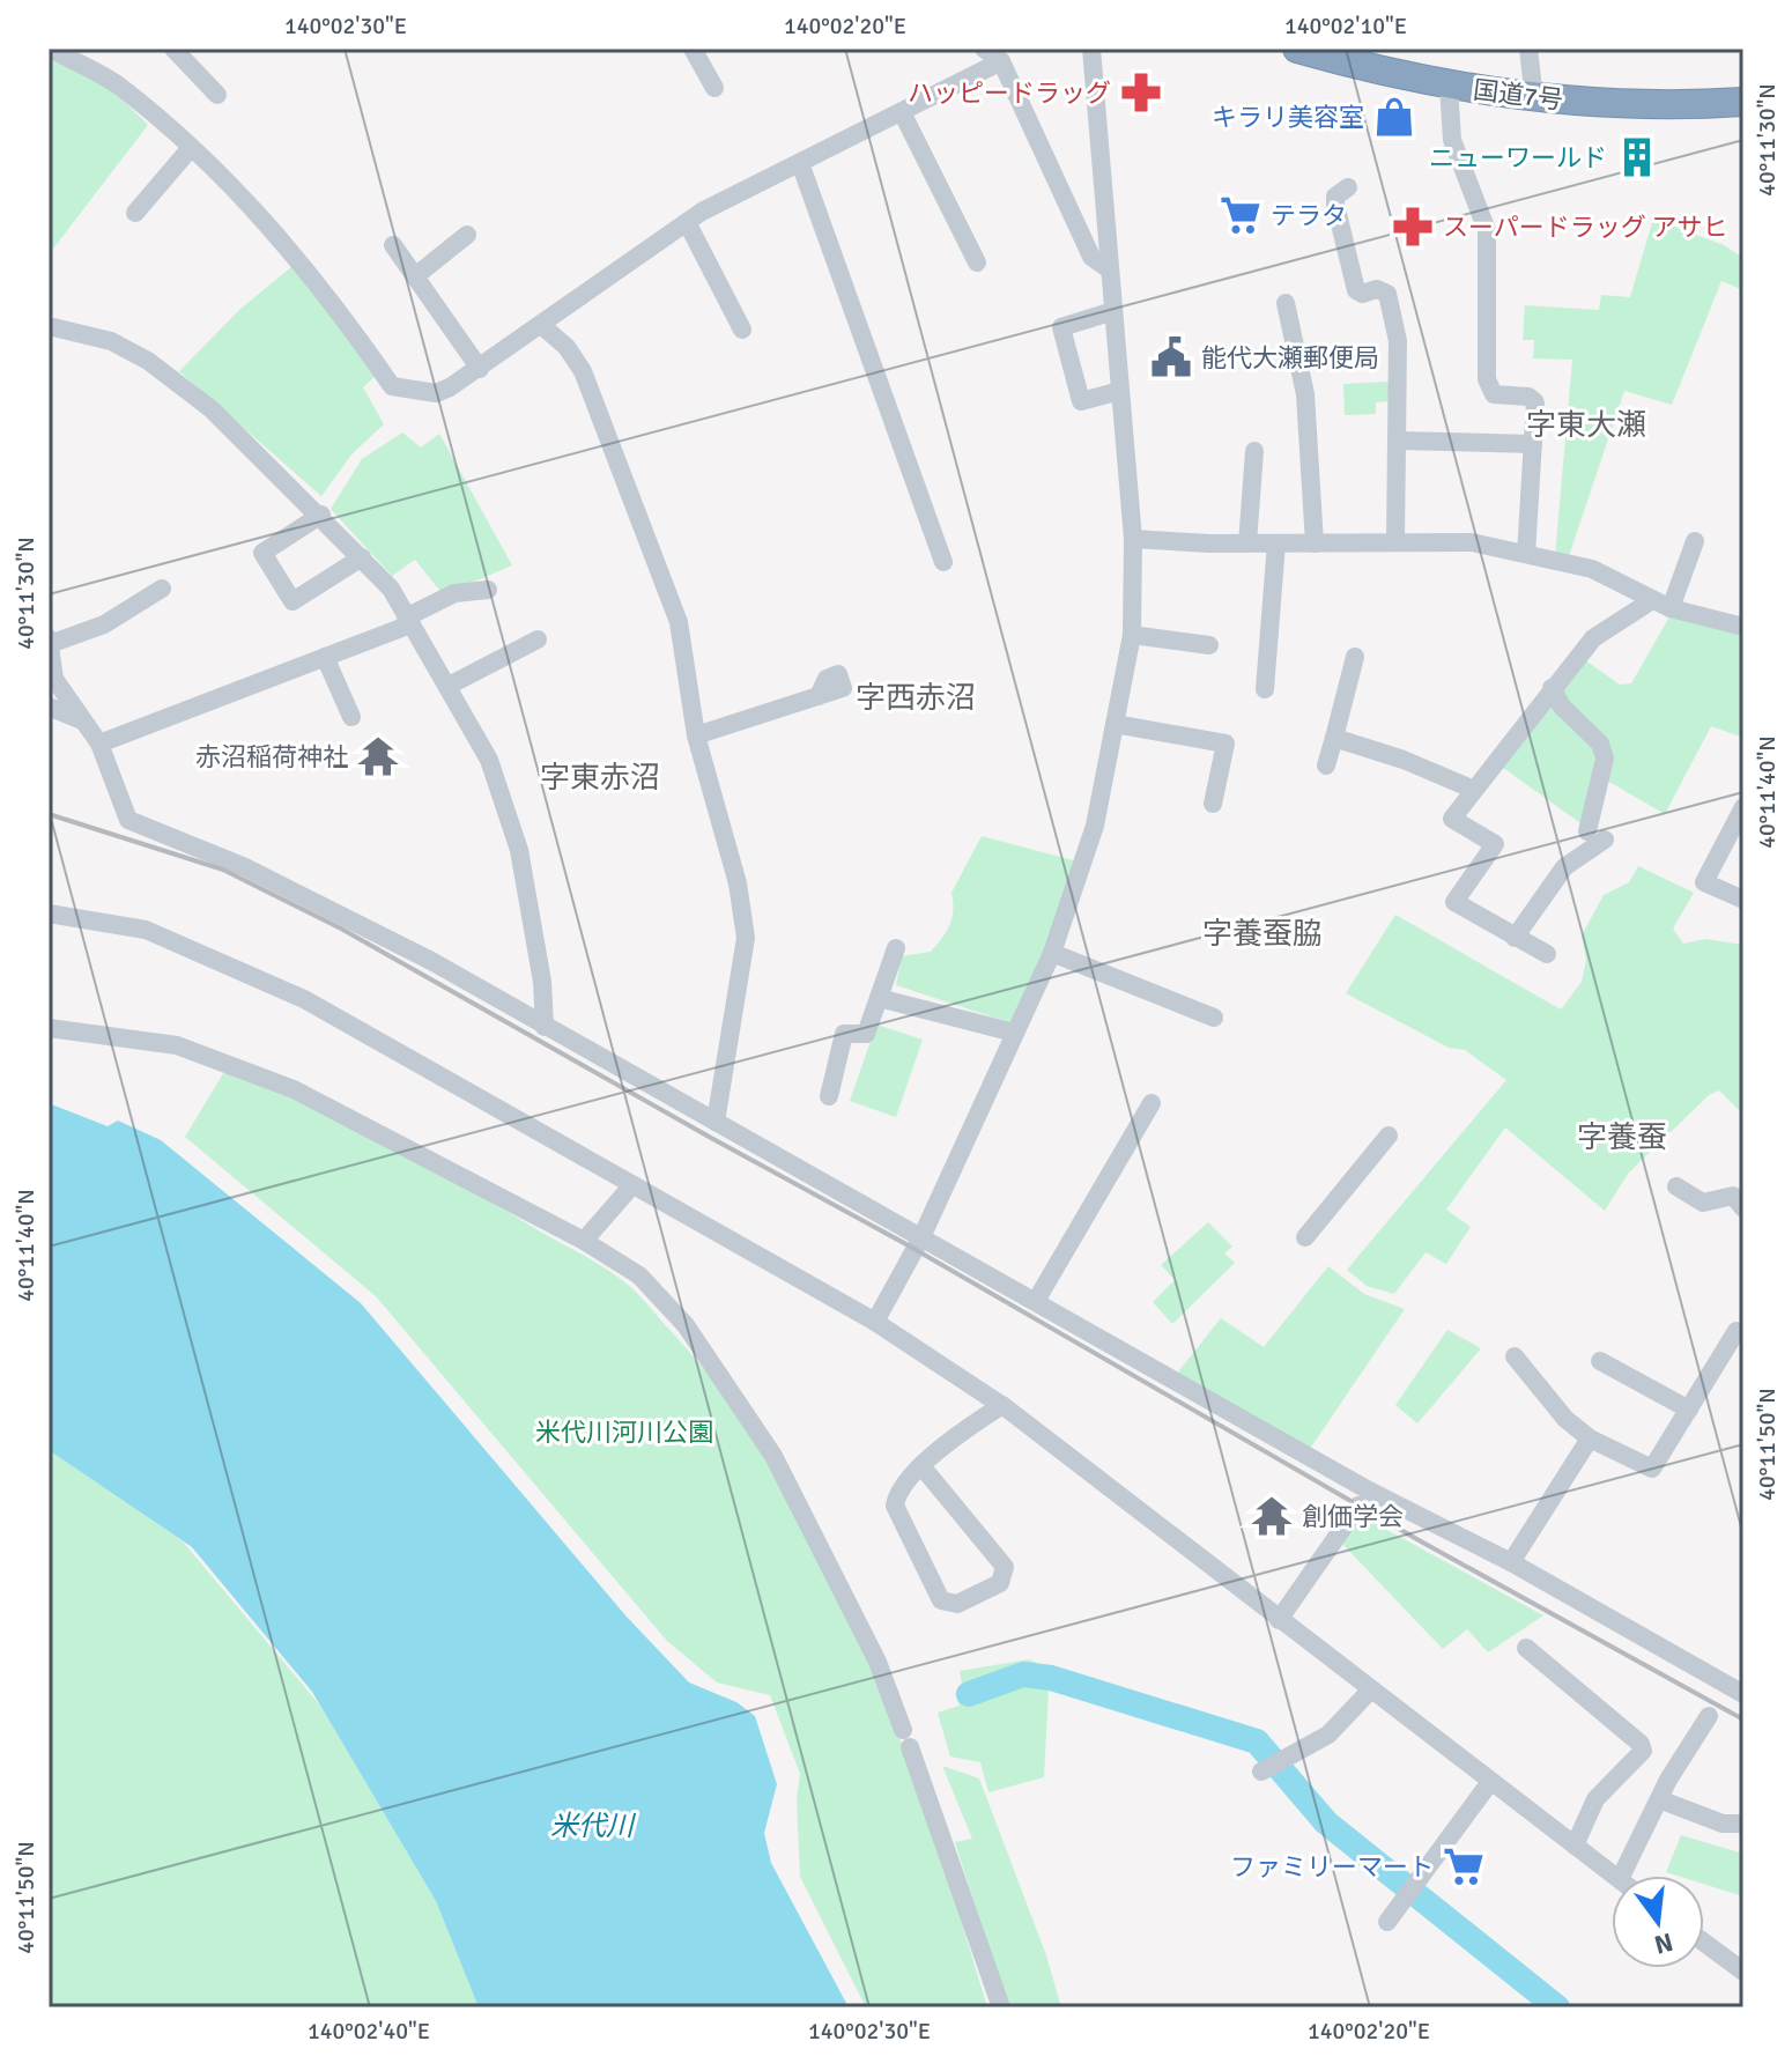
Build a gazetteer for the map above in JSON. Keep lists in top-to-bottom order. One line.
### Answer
{"streets":{"highway":["国道7号"]},"districts":["字東大瀬","字西赤沼","字東赤沼","字養蚕脇","字養蚕"],"water":["米代川"],"parks":["米代川河川公園"],"places":{"pharmacy":["ハッピードラッグ","スーパードラッグ アサヒ"],"shop":["キラリ美容室"],"building":["ニューワールド"],"supermarket":["テラタ","ファミリーマート"],"public building":["能代大瀬郵便局"],"temple":["赤沼稲荷神社","創価学会"]},"north":"bottom","coordinates":["140°02'30\"E","140°02'20\"E","140°02'10\"E","40°11'30\"N","40°11'40\"N","40°11'50\"N","140°02'40\"E"]}
